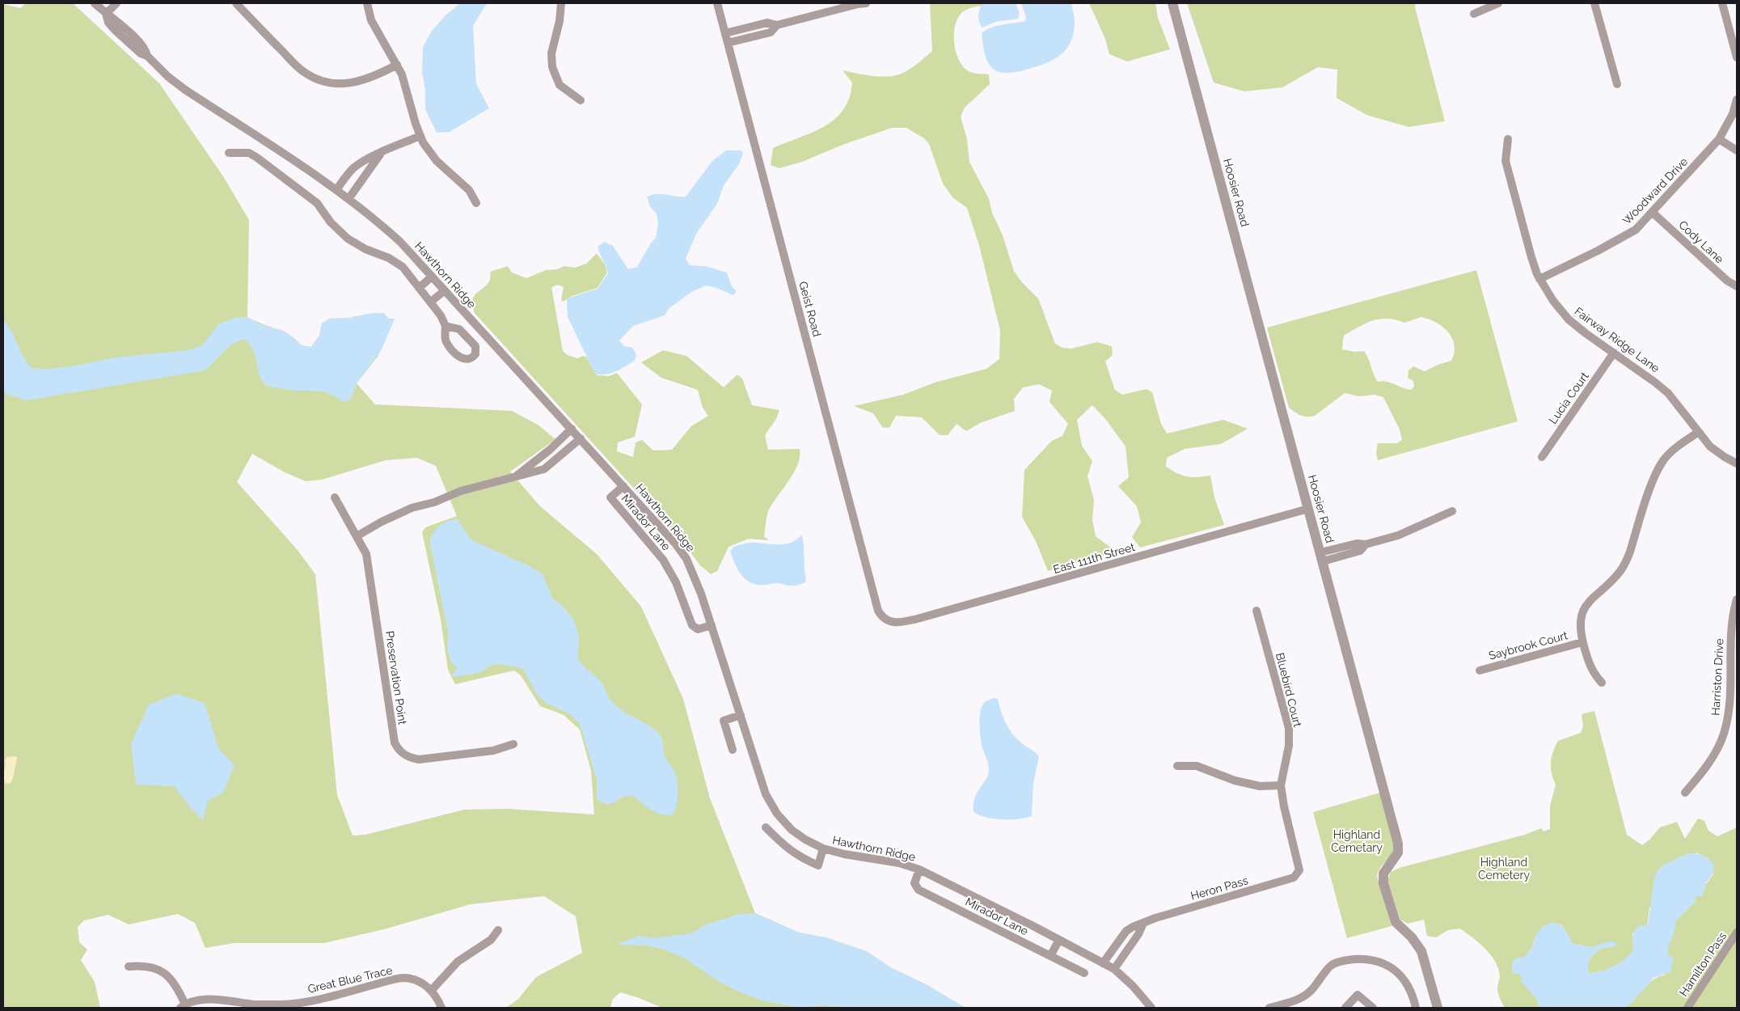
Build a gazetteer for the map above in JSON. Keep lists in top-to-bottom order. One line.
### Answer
{"streets":{"street":["Woodward Drive","Hoosier Road","Cody Lane","Hawthorn Ridge","Geist Road","Fairway Ridge Lane","Lucia Court","Mirador Lane","East 111th Street","Saybrook Court","Harriston Drive","Preservation Point","Bluebird Court","Heron Pass","Hamilton Pass","Great Blue Trace"]},"crossings":[["Woodward Drive","Cody Lane"],["Woodward Drive","Fairway Ridge Lane"],["Hoosier Road","East 111th Street"],["Hawthorn Ridge","Mirador Lane"],["Hawthorn Ridge","Heron Pass"],["Geist Road","East 111th Street"],["Fairway Ridge Lane","Lucia Court"],["Bluebird Court","Heron Pass"]],"parks":["Highland Cemetary","Highland Cemetery"]}
